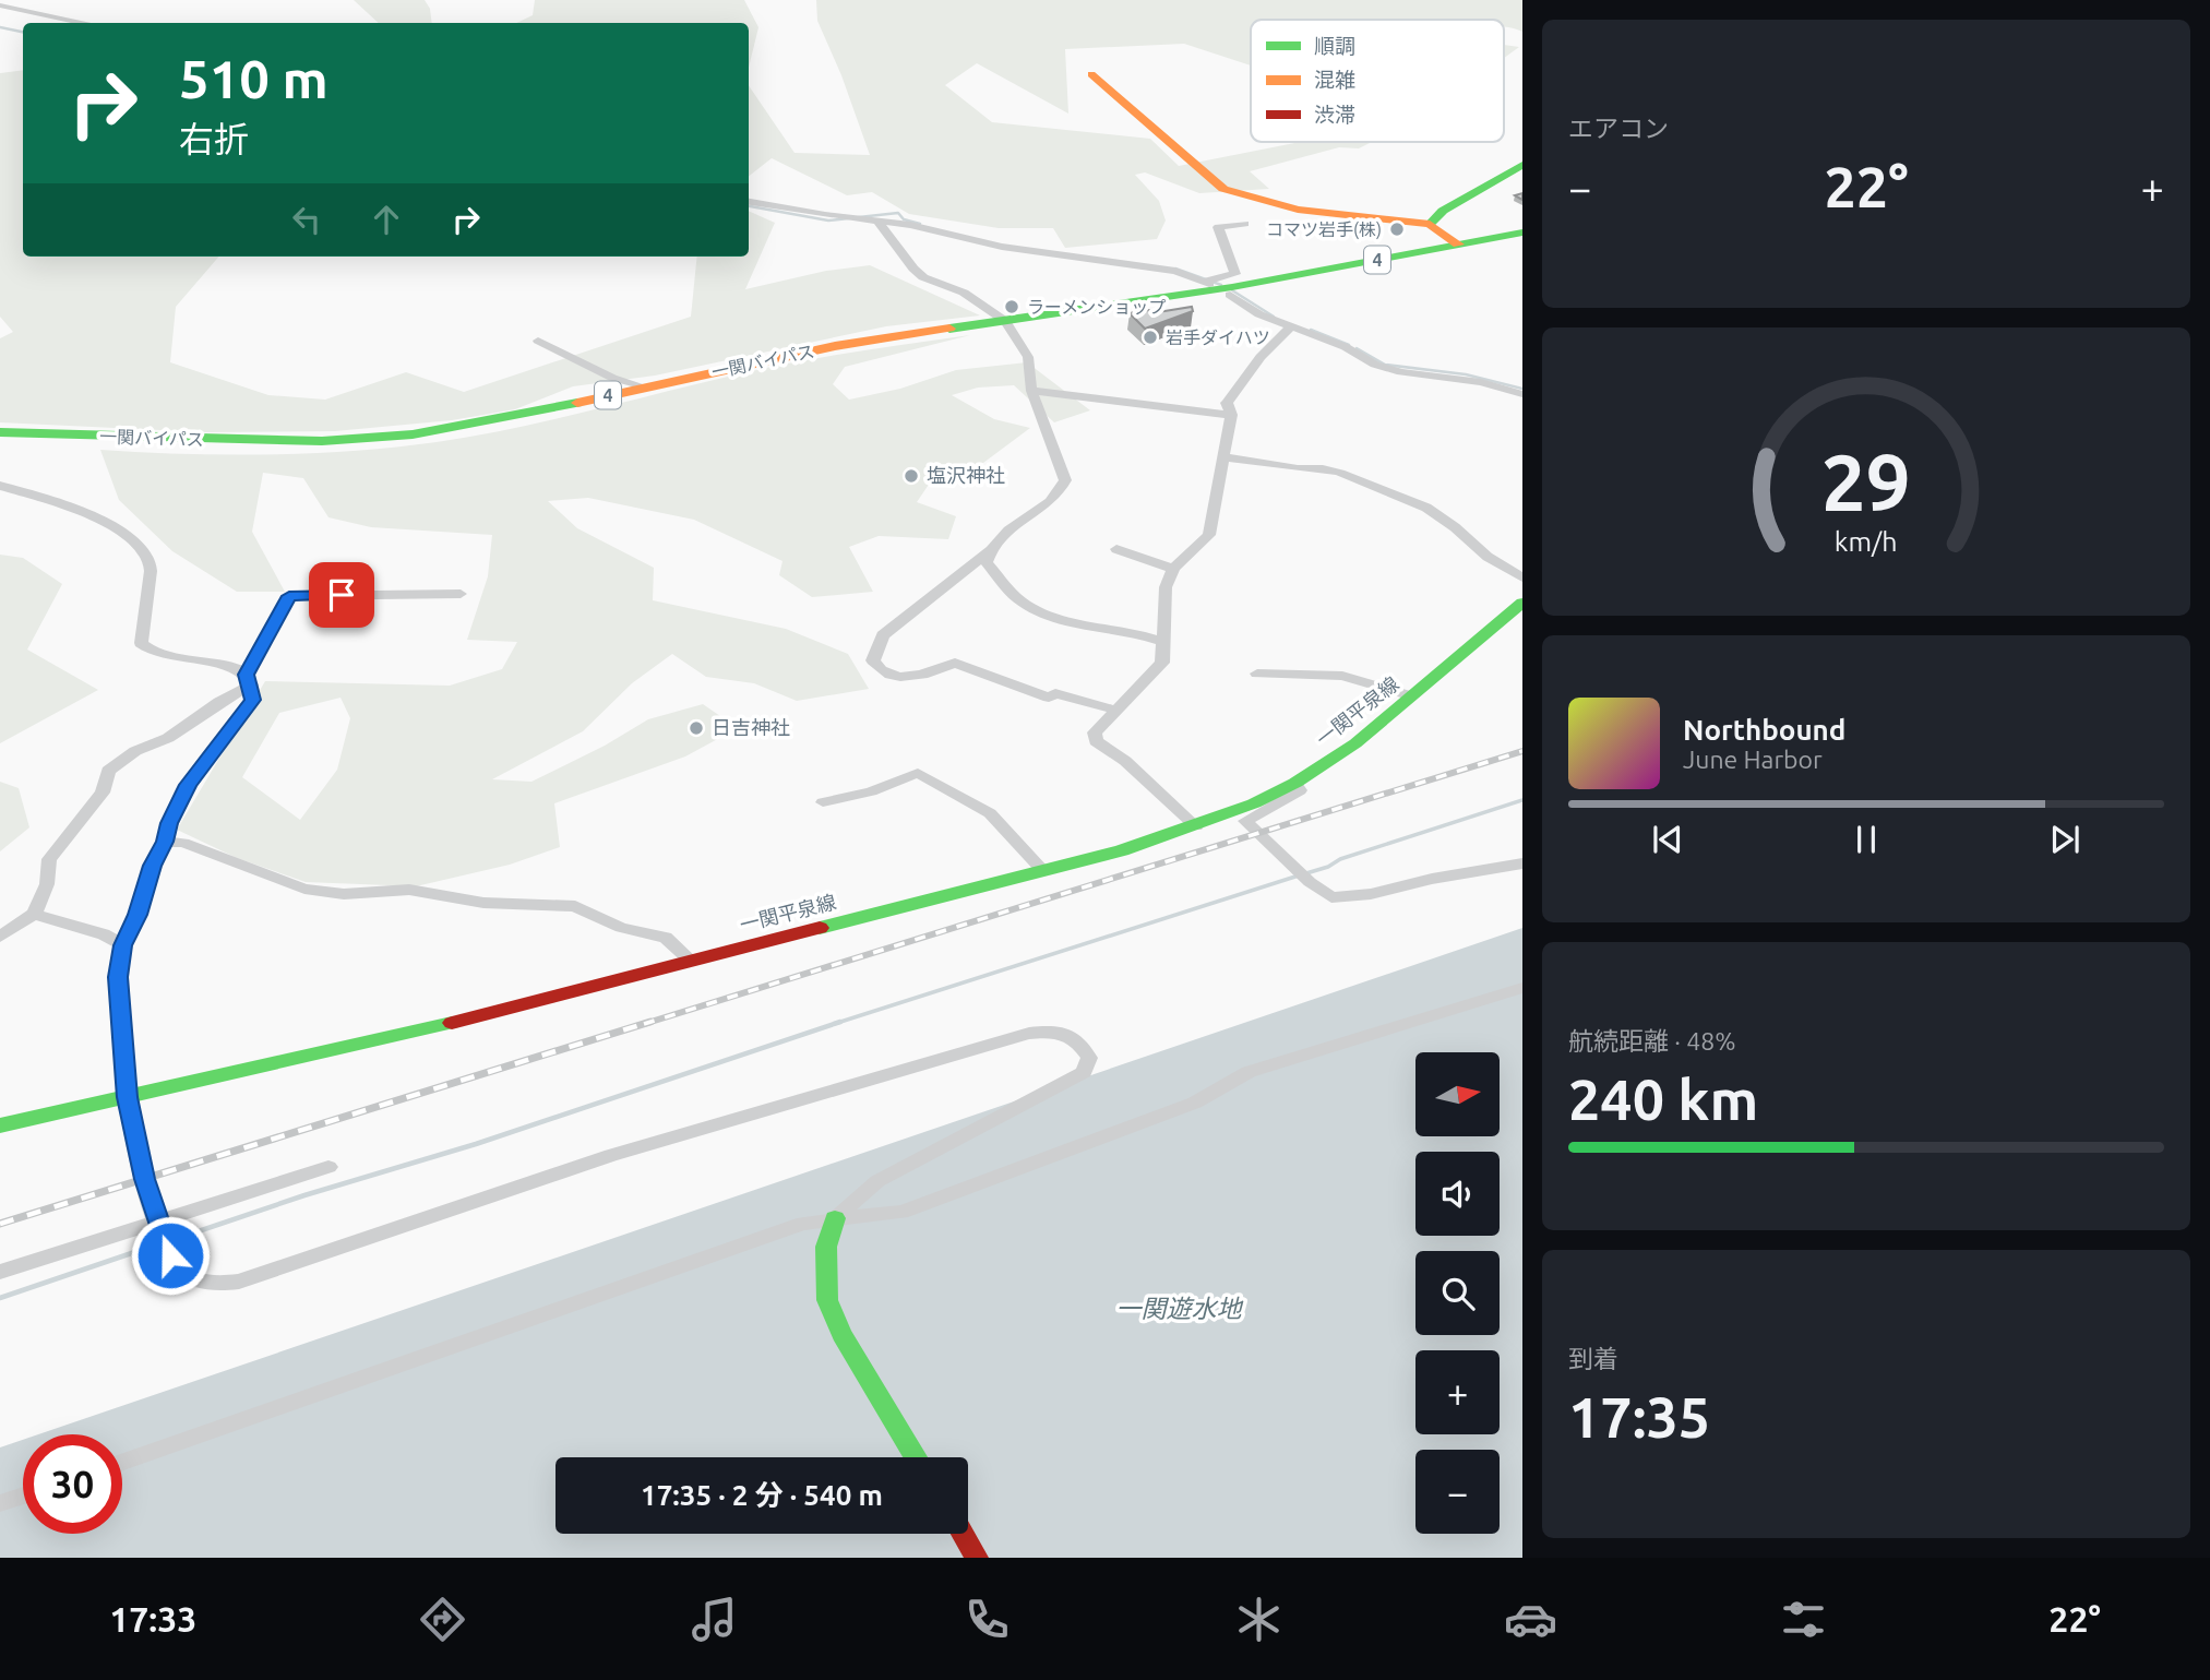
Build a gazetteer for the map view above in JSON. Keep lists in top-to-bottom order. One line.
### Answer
{"streets":{"main road":["4","一関バイパス","一関平泉線"]},"water":["一関遊水地"],"places":["コマツ岩手(株)","ラーメンショップ","岩手ダイハツ","塩沢神社","日吉神社"],"legend":["順調","混雑","渋滞"],"north":"right","page":{"tile":["エアコン",["航続距離 · 48%","240 km"],["到着","17:35"]],"turn":["510 m","右折"],"heat":["−","22°","+"],"song":["Northbound","June Harbor"],"map_buttons":["+","−"],"limit":"30","trip":"17:35 · 2 分 · 540 m","tabs":["17:33","22°"],"gauge":["29","km/h"]}}
